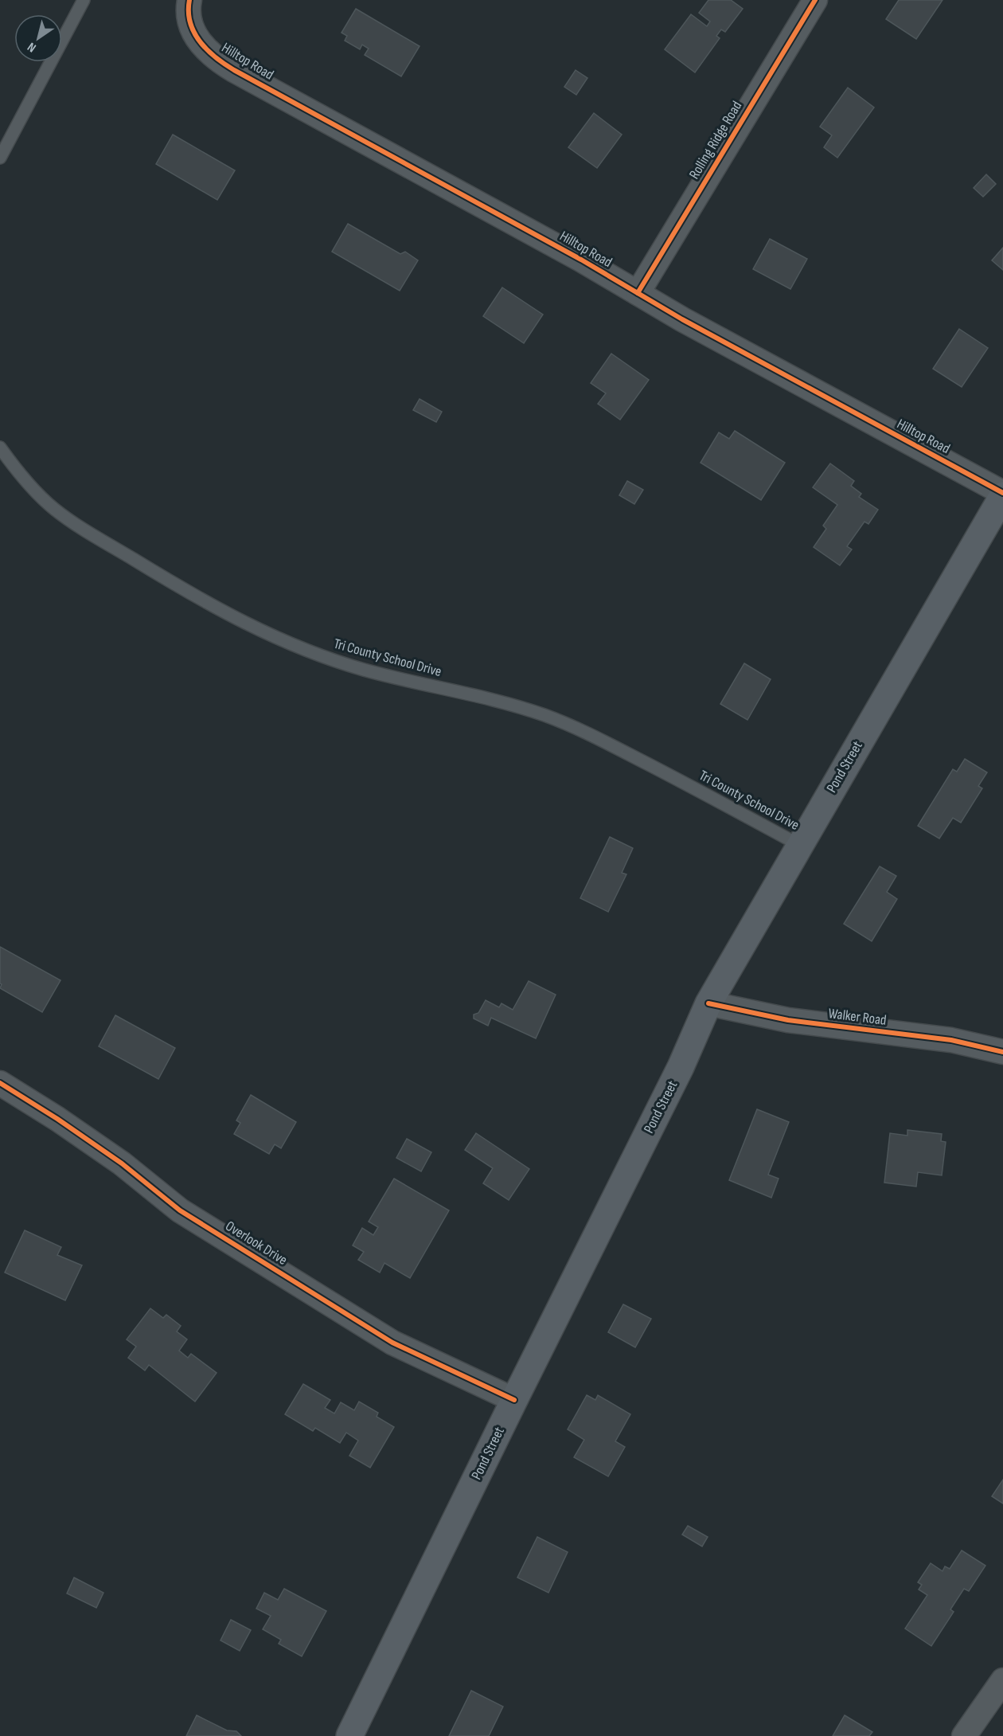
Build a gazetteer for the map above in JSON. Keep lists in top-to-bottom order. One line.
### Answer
{"streets":{"main road":["Pond Street"],"street":["Hilltop Road","Rolling Ridge Road","Walker Road","Overlook Drive"],"lane":["Tri County School Drive"]},"crossings":[["Hilltop Road","Rolling Ridge Road"],["Hilltop Road","Pond Street"],["Tri County School Drive","Pond Street"],["Pond Street","Walker Road"],["Pond Street","Overlook Drive"]],"north":"bottom left"}
